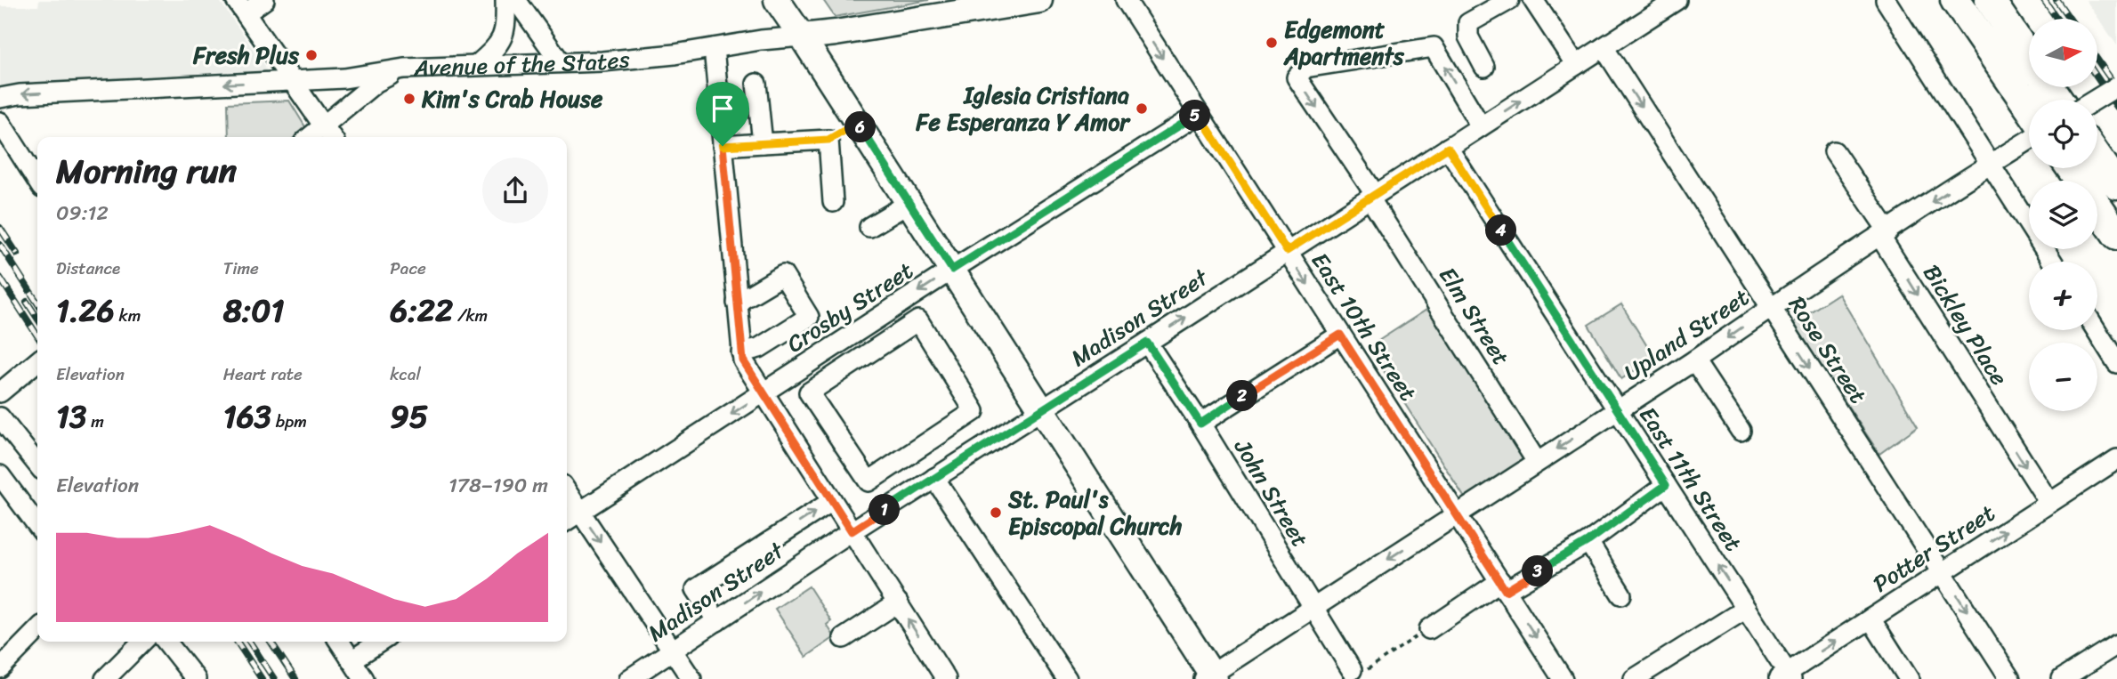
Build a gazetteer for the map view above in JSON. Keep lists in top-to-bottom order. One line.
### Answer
{"streets":{"main road":["Avenue of the States"],"street":["Crosby Street","Elm Street","Madison Street","Bickley Place","East 10th Street","Upland Street","Rose Street","East 11th Street","John Street","Potter Street"]},"crossings":[["Crosby Street","East 10th Street"],["Elm Street","Madison Street"],["Elm Street","Upland Street"],["Madison Street","East 10th Street"],["Madison Street","Rose Street"],["Madison Street","East 11th Street"],["Madison Street","John Street"],["Bickley Place","Upland Street"],["Bickley Place","Potter Street"],["East 10th Street","Upland Street"],["Upland Street","Rose Street"],["Upland Street","East 11th Street"],["Upland Street","John Street"],["Rose Street","Potter Street"],["East 11th Street","Potter Street"]],"one_way":["Crosby Street","East 10th Street","Rose Street"],"places":["Edgemont Apartments","Fresh Plus","Kim's Crab House","Iglesia Cristiana Fe Esperanza Y Amor","St. Paul's Episcopal Church"],"north":"right","page":{"map_buttons":["+","−"],"pins":["5","6","4","2","1","3"],"heading":["Morning run","09:12"],"stats":[["Distance","1.26 km"],["Time","8:01"],["Pace","6:22 /km"],["Elevation","13 m"],["Heart rate","163 bpm"],["kcal","95"]],"chart":["Elevation","178–190 m"]}}
